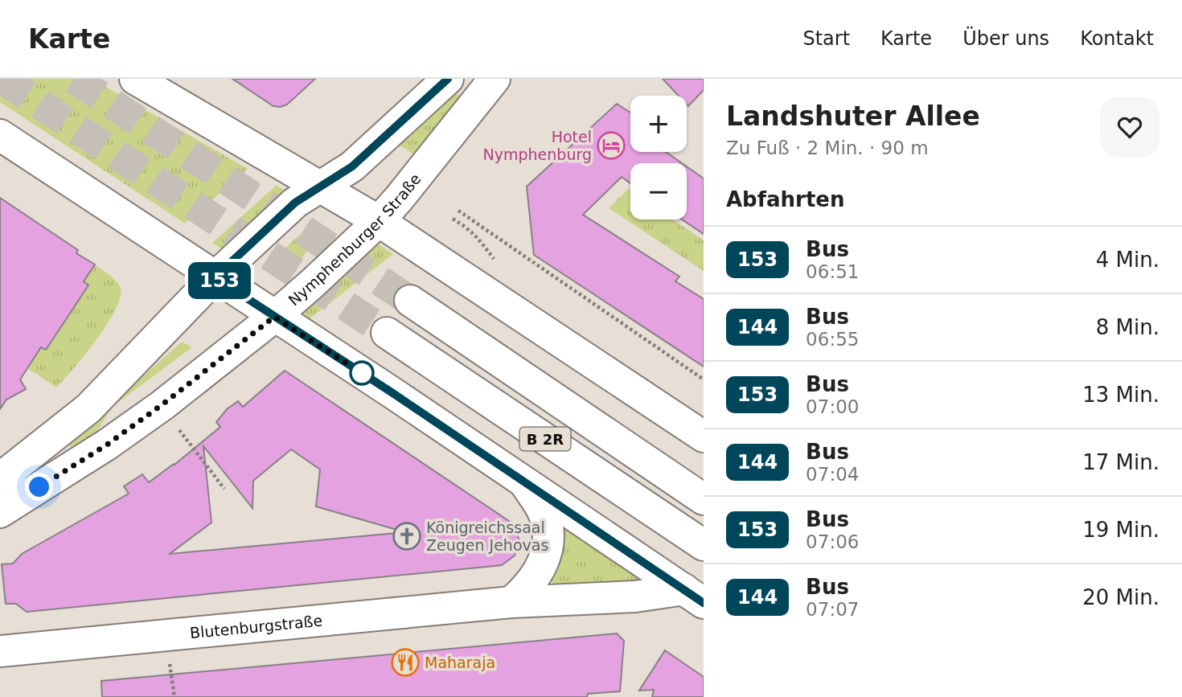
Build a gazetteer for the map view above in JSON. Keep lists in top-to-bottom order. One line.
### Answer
{"streets":{"main road":["Nymphenburger Straße","B 2R","Blutenburgstraße"]},"places":{"hotel":["Hotel Nymphenburg"],"church":["Königreichssaal Zeugen Jehovas"],"restaurant":["Maharaja"]},"lines":["bus line 153"],"page":{"header":"Karte","nav":["Start","Karte","Über uns","Kontakt"],"on_map":"153","heading":[["Landshuter Allee","Zu Fuß · 2 Min. · 90 m"],"Abfahrten"],"map_buttons":["+","−"],"list":[{"mark":"153","name":"Bus","note":"06:51","value":"4 Min."},{"mark":"144","name":"Bus","note":"06:55","value":"8 Min."},{"mark":"153","name":"Bus","note":"07:00","value":"13 Min."},{"mark":"144","name":"Bus","note":"07:04","value":"17 Min."},{"mark":"153","name":"Bus","note":"07:06","value":"19 Min."},{"mark":"144","name":"Bus","note":"07:07","value":"20 Min."}]}}
